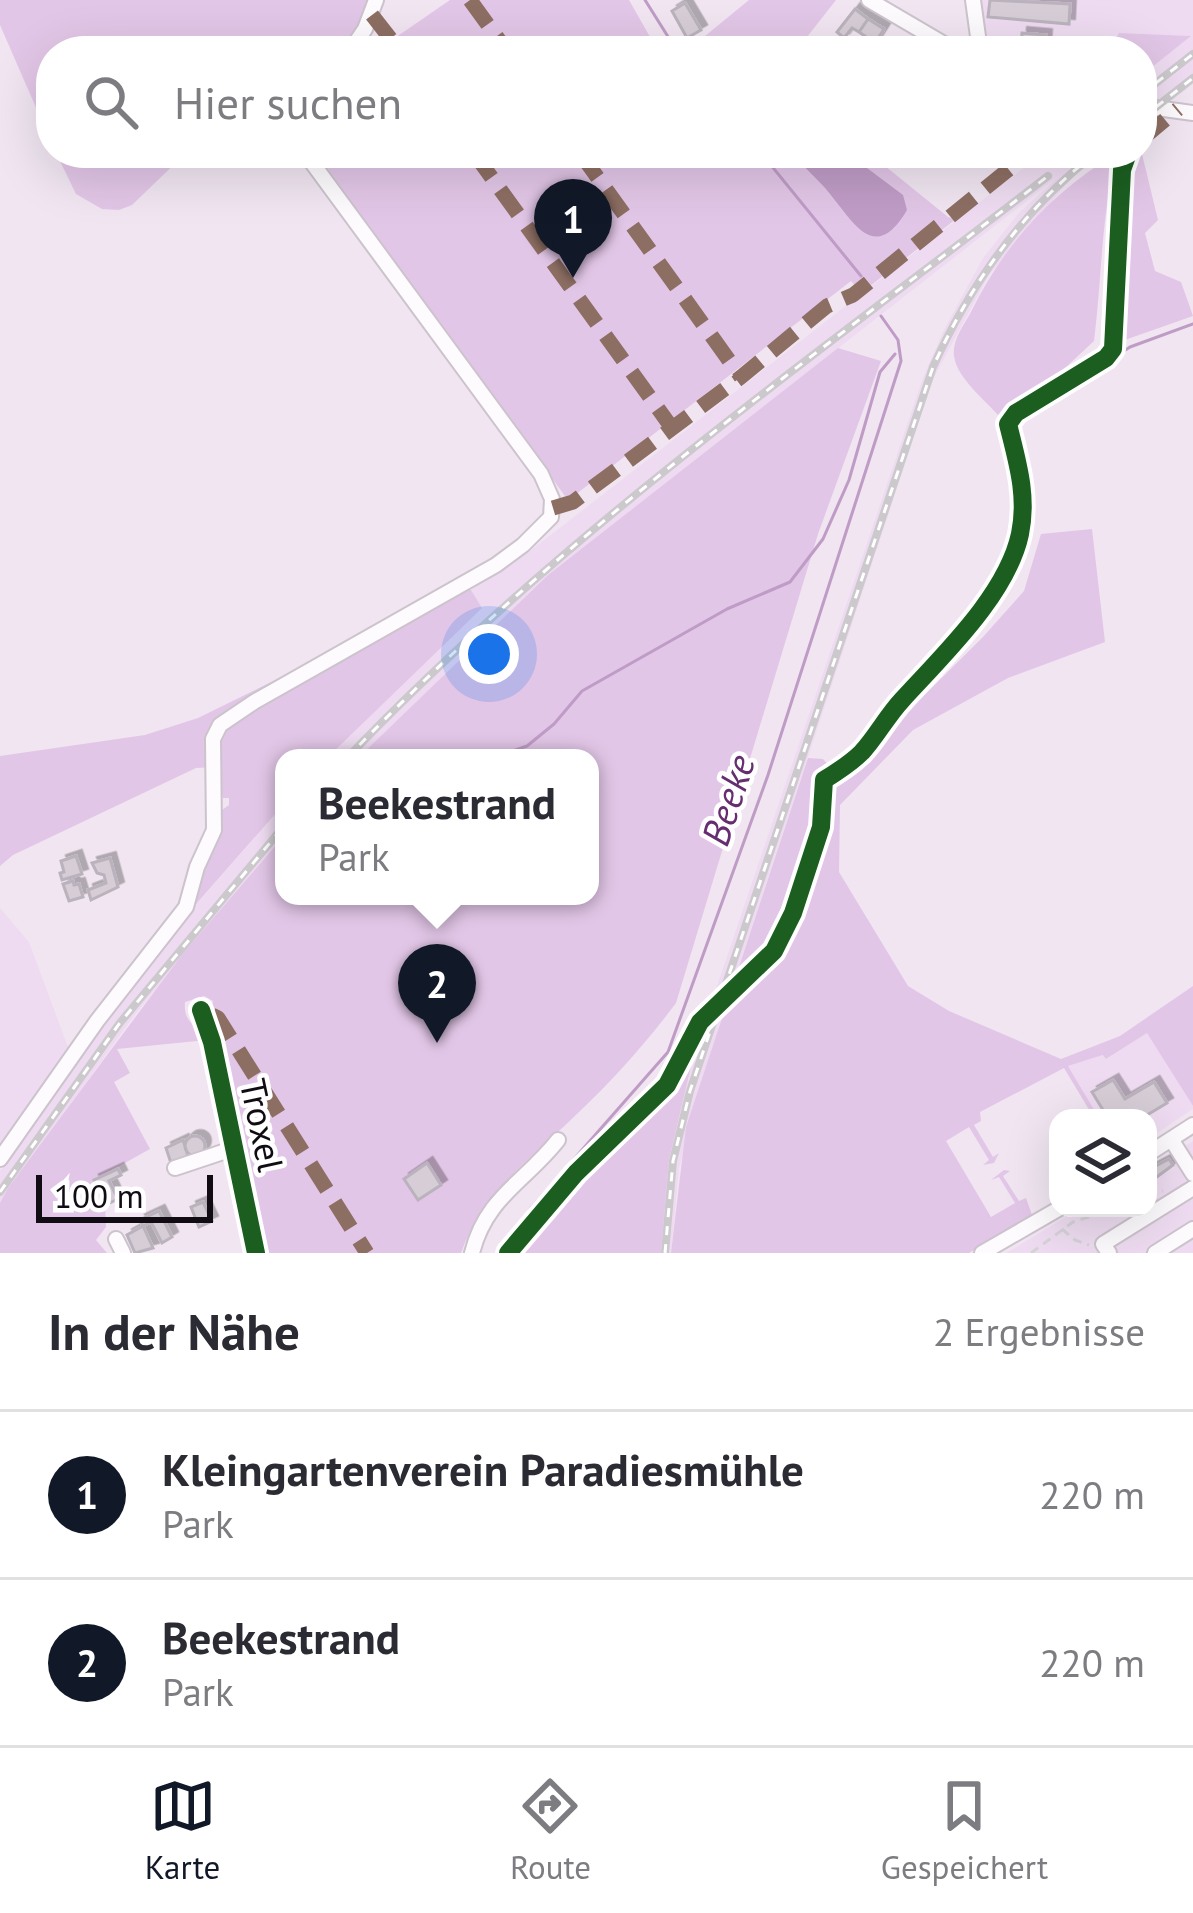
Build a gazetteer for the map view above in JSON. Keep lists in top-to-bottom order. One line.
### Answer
{"streets":{"street":["Troxel"]},"water":["Beeke"],"scale_bar":"100 m","page":{"search":"Hier suchen","pins":["1","2"],"popup":["Beekestrand","Park"],"scale":"100 m","heading":["In der Nähe","2 Ergebnisse"],"list":[{"mark":"1","name":"Kleingartenverein Paradiesmühle","note":"Park","value":"220 m"},{"mark":"2","name":"Beekestrand","note":"Park","value":"220 m"}],"nav":["Karte","Route","Gespeichert"]}}
